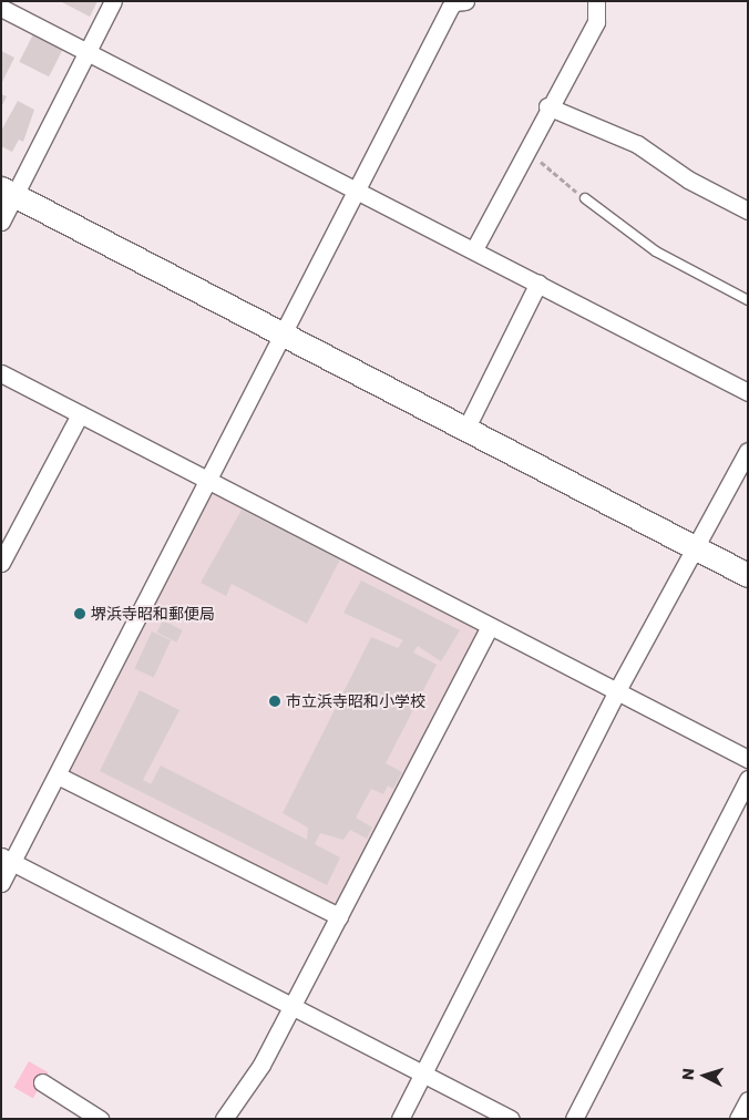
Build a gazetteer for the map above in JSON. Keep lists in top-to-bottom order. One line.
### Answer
{"places":["堺浜寺昭和郵便局","市立浜寺昭和小学校"],"north":"left"}
